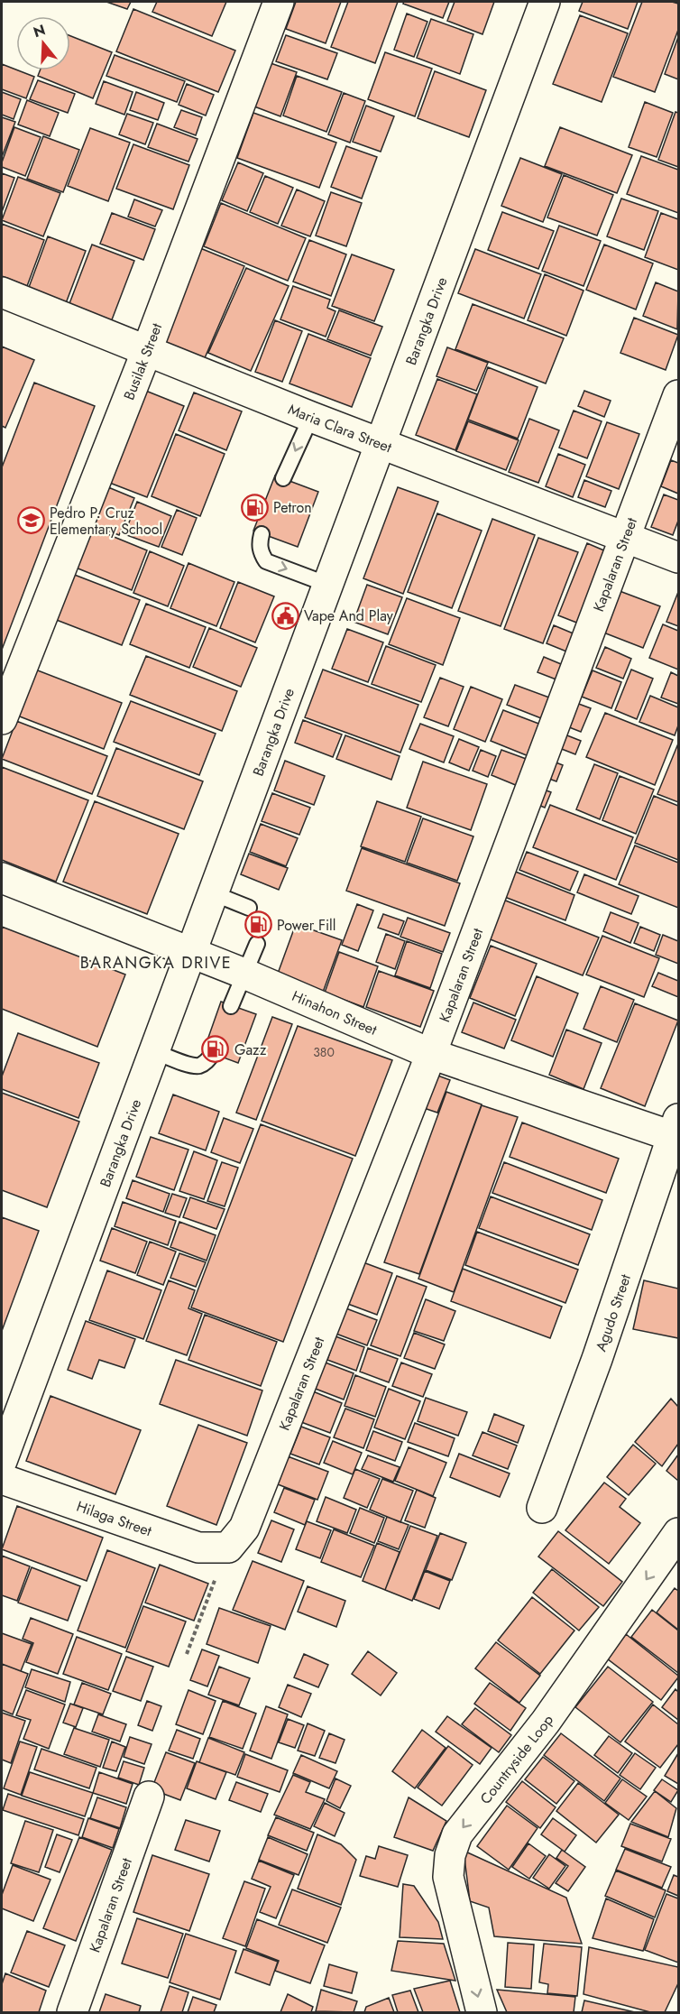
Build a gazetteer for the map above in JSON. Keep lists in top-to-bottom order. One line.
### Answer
{"streets":{"street":["Barangka Drive","Busilak Street","Maria Clara Street","Kapalaran Street","Hinahon Street","Agudo Street","Hilaga Street","Countryside Loop"]},"crossings":[["Barangka Drive","Maria Clara Street"],["Barangka Drive","Hinahon Street"],["Busilak Street","Maria Clara Street"],["Maria Clara Street","Kapalaran Street"],["Kapalaran Street","Hinahon Street"],["Kapalaran Street","Hilaga Street"],["Hinahon Street","Agudo Street"]],"one_way":["Countryside Loop"],"districts":["BARANGKA DRIVE"],"places":{"fuel station":["Petron","Power Fill","Gazz"],"school or university":["Pedro P. Cruz Elementary School"],"public building":["Vape And Play"]},"house_numbers":["380"],"north":"top"}
